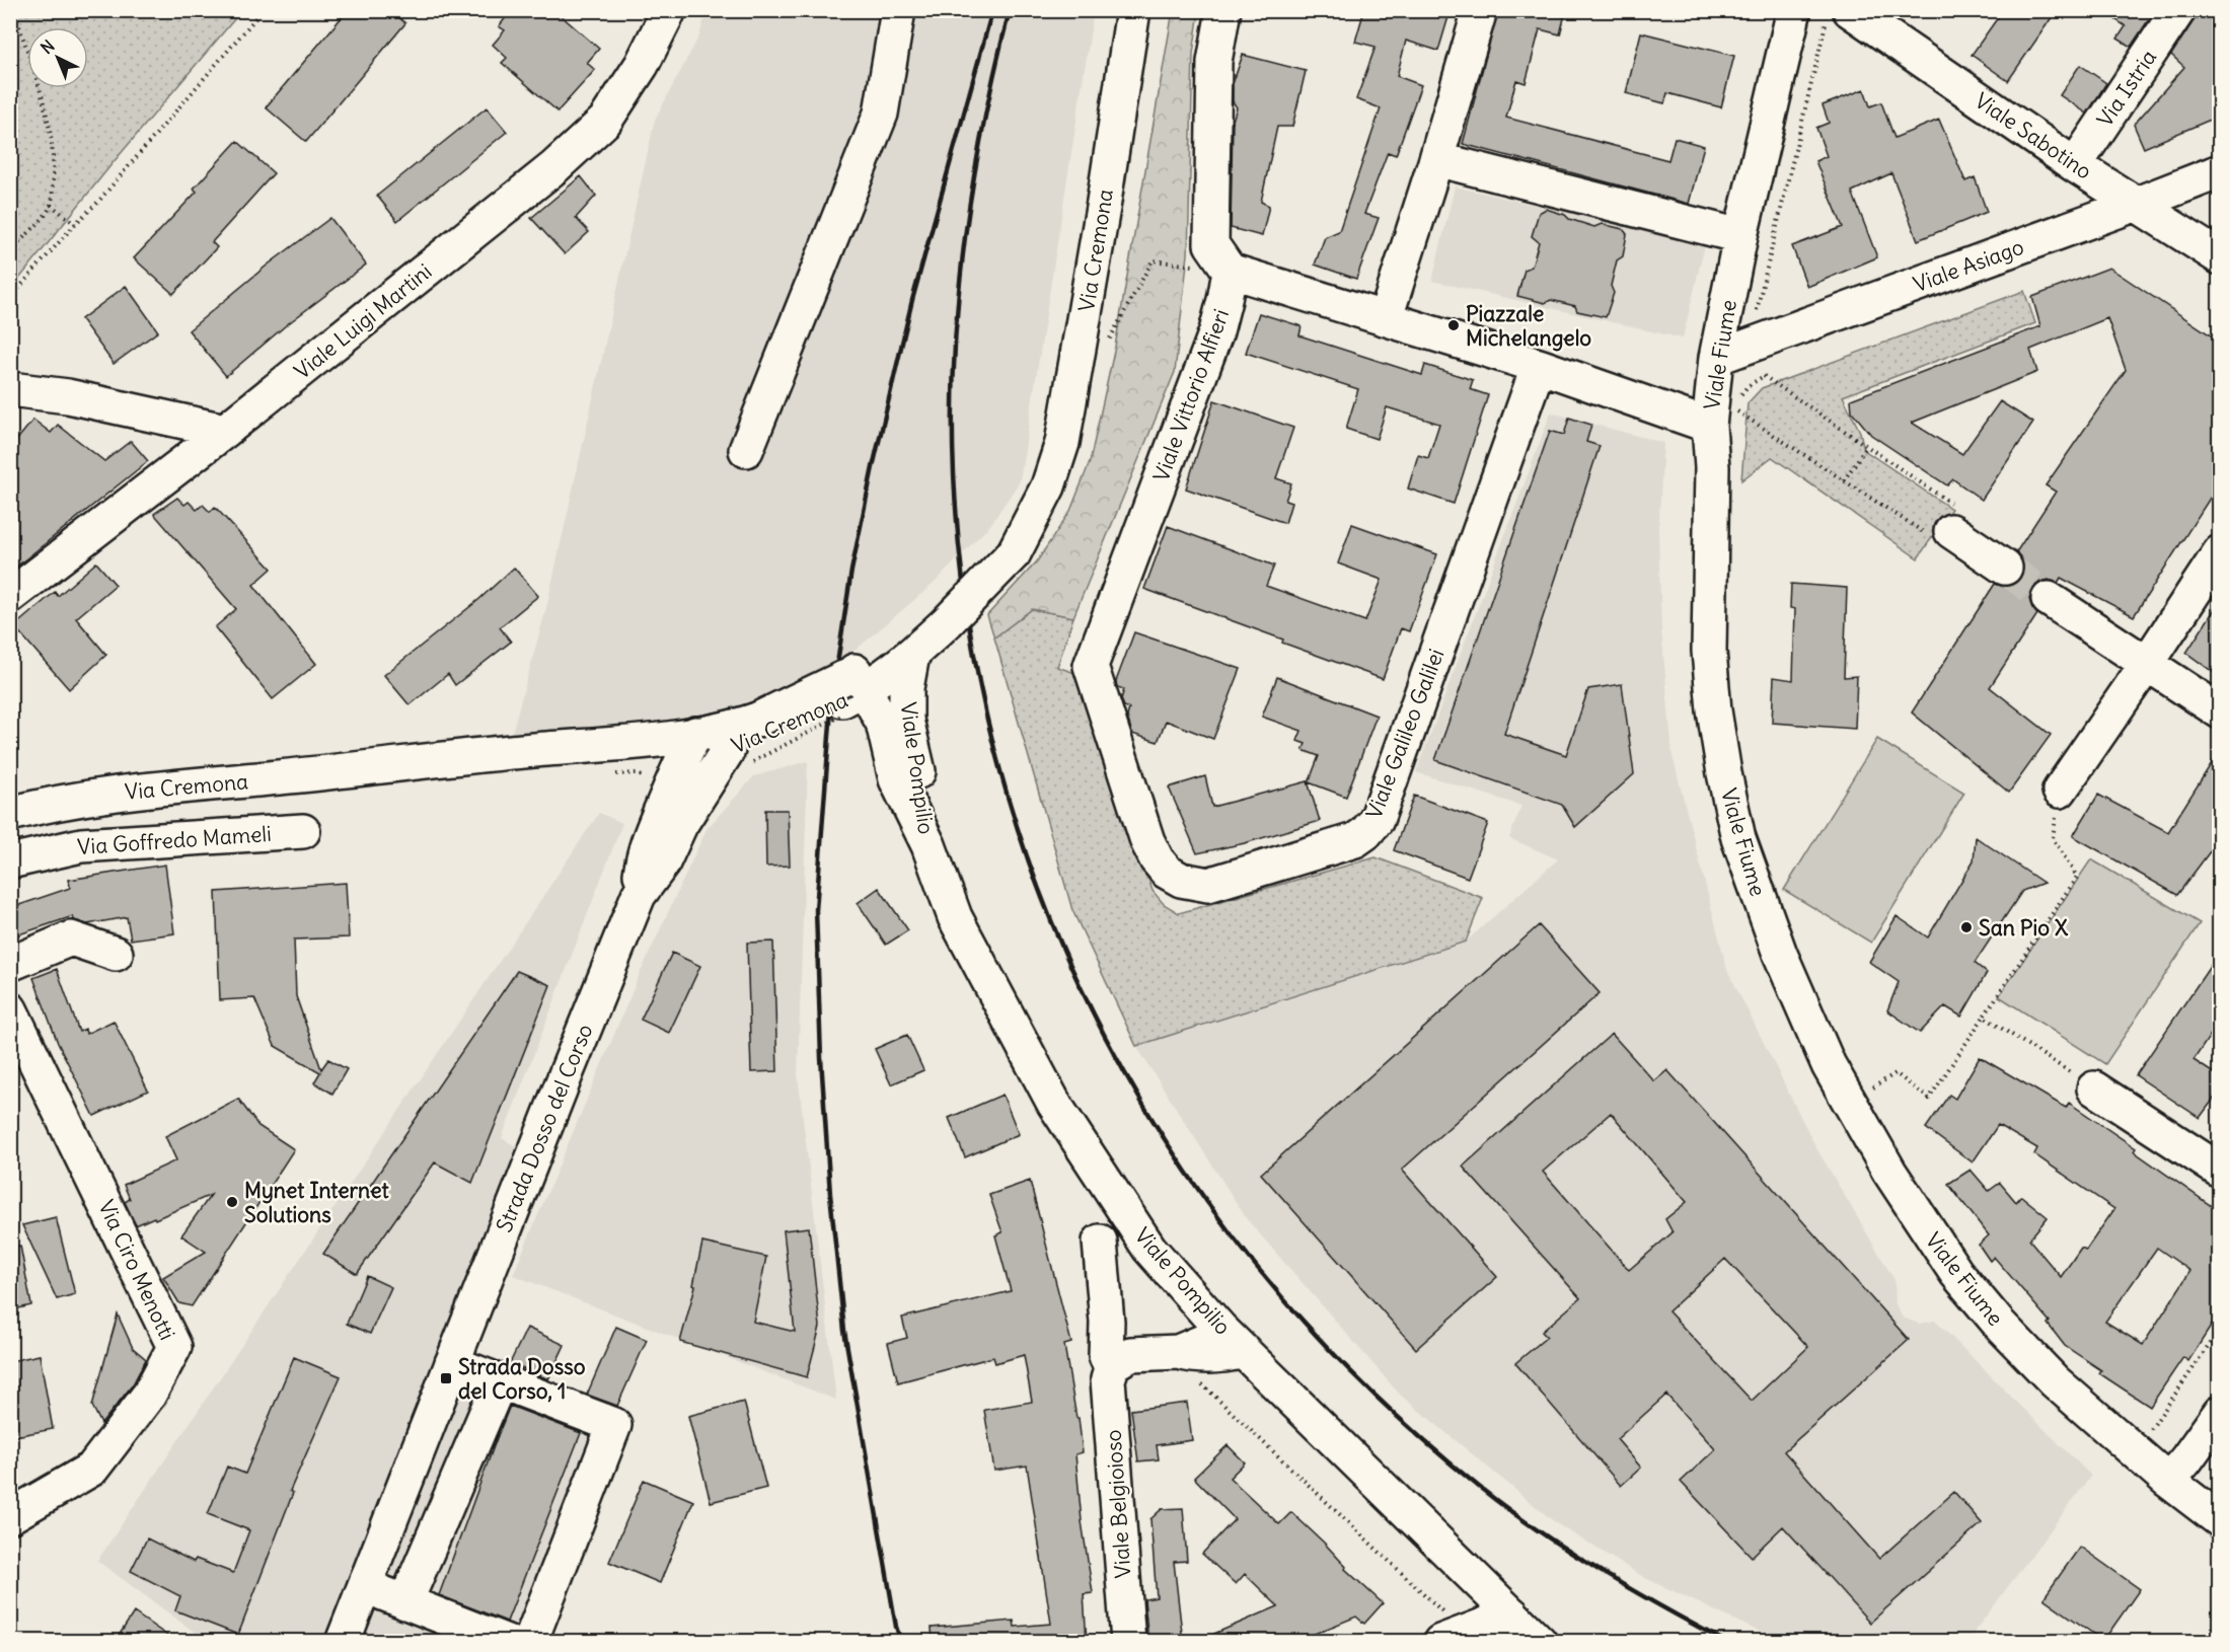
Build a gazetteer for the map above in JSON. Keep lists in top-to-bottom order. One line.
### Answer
{"streets":{"street":["Via Istria","Viale Sabotino","Via Cremona","Viale Asiago","Viale Luigi Martini","Viale Fiume","Viale Vittorio Alfieri","Viale Galileo Galilei","Viale Pompilio","Via Goffredo Mameli","Strada Dosso del Corso","Via Ciro Menotti","Viale Belgioioso"]},"crossings":[["Via Istria","Viale Sabotino"],["Viale Sabotino","Viale Asiago"],["Via Cremona","Viale Pompilio"],["Via Cremona","Strada Dosso del Corso"],["Viale Asiago","Viale Fiume"],["Viale Vittorio Alfieri","Viale Galileo Galilei"]],"places":{"other":["Piazzale Michelangelo","San Pio X","Mynet Internet Solutions"],"transit":["Strada Dosso del Corso, 1"]},"north":"top left"}
